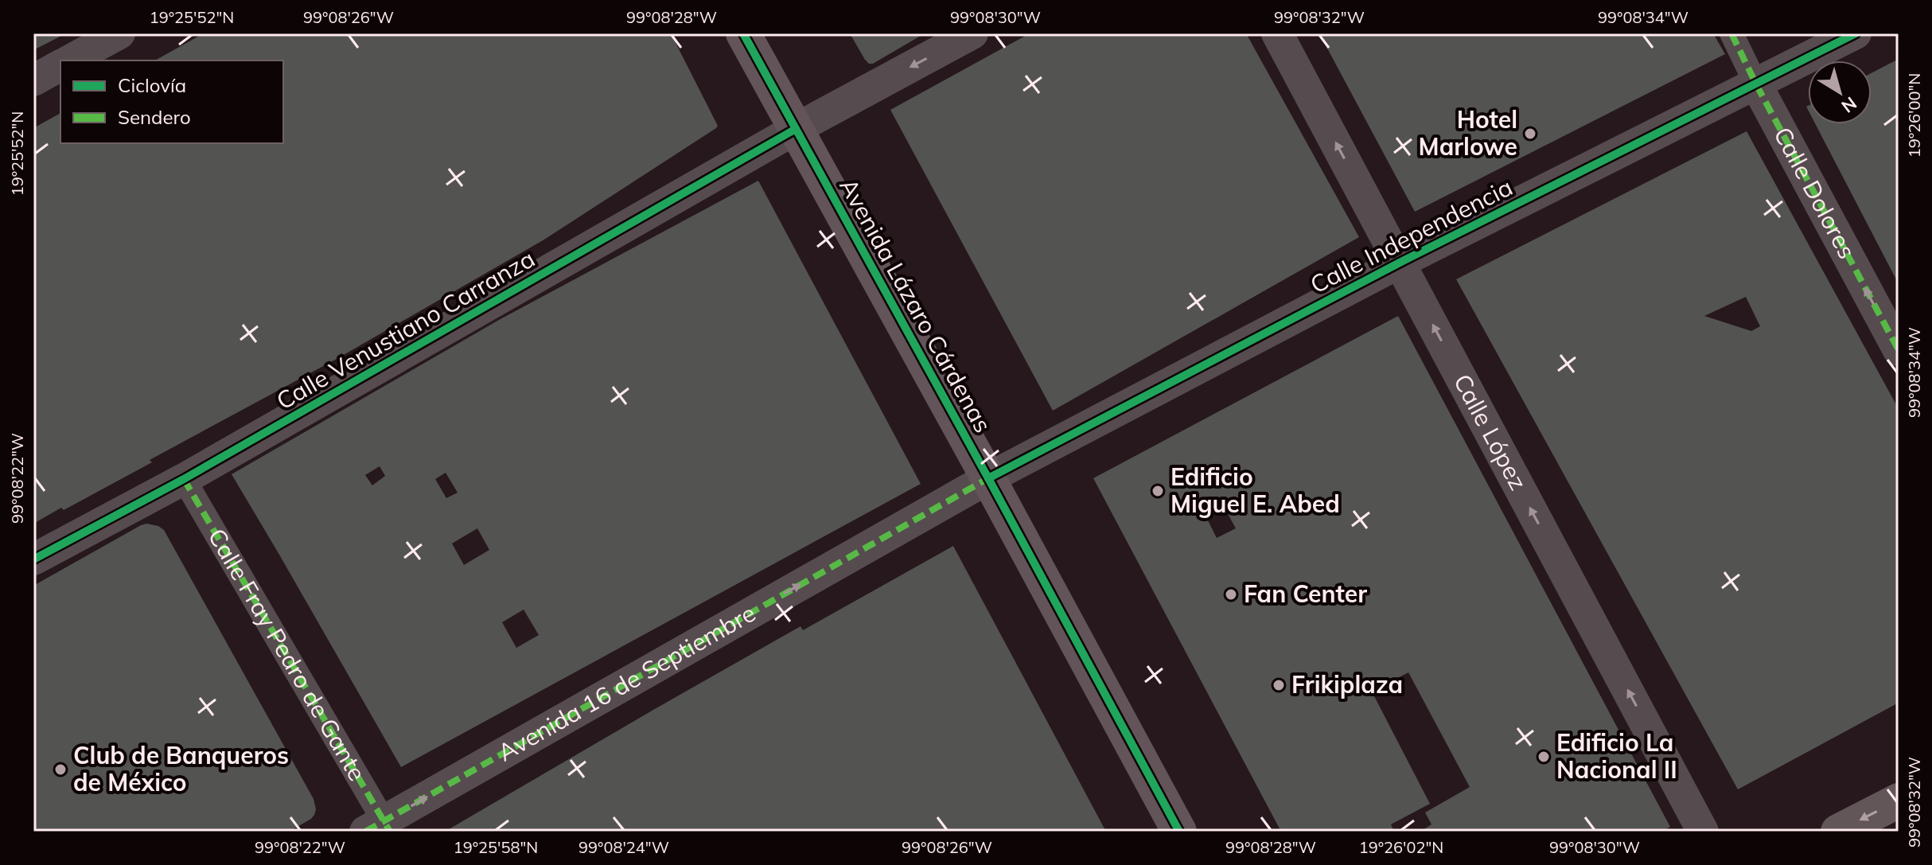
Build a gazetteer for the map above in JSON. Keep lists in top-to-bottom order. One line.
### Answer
{"streets":{"main road":["Avenida Lázaro Cárdenas"],"street":["Calle Dolores","Calle Independencia","Calle Venustiano Carranza","Calle López","Calle Fray Pedro de Gante","Avenida 16 de Septiembre"]},"crossings":[["Calle Dolores","Calle Independencia"],["Calle Independencia","Avenida Lázaro Cárdenas"],["Calle Independencia","Calle López"],["Calle Independencia","Avenida 16 de Septiembre"],["Avenida Lázaro Cárdenas","Calle Venustiano Carranza"],["Avenida Lázaro Cárdenas","Avenida 16 de Septiembre"],["Calle Venustiano Carranza","Calle Fray Pedro de Gante"],["Calle Fray Pedro de Gante","Avenida 16 de Septiembre"]],"one_way":["Calle Dolores","Calle López","Avenida 16 de Septiembre"],"places":["Hotel Marlowe","Edificio Miguel E. Abed","Fan Center","Frikiplaza","Edificio La Nacional II","Club de Banqueros de México"],"legend":["Ciclovía","Sendero"],"north":"bottom right","coordinates":["19°25'52\"N","99°08'26\"W","99°08'28\"W","99°08'30\"W","99°08'32\"W","99°08'34\"W","19°26'00\"N","99°08'22\"W","19°25'58\"N","99°08'24\"W","19°26'02\"N"]}
